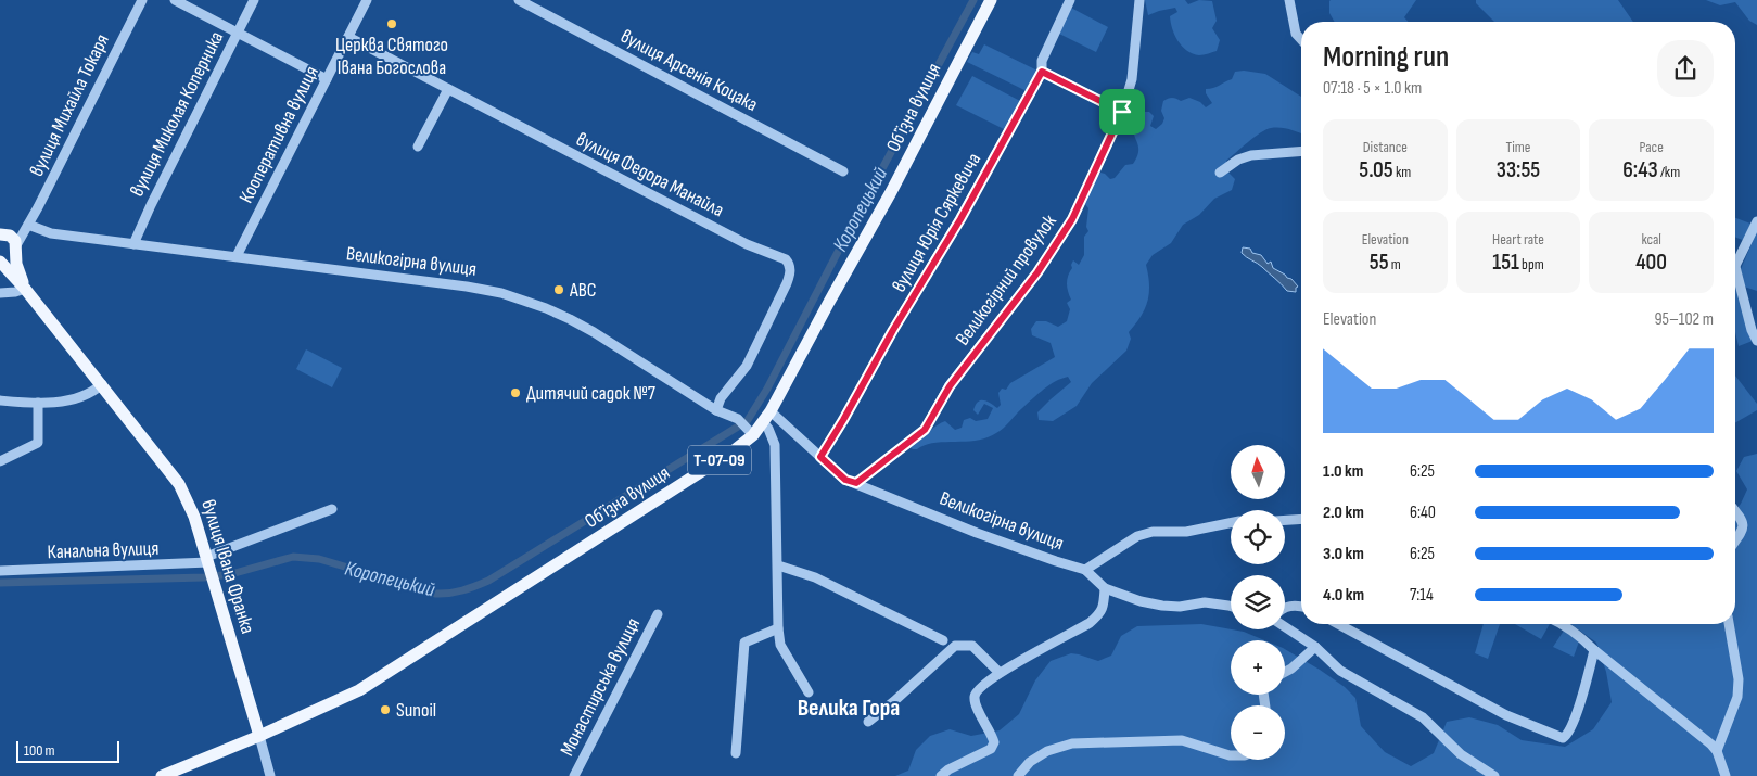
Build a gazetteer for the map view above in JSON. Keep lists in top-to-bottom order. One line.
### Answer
{"streets":{"main road":["Обʼїзна вулиця","Т-07-09","вулиця Івана Франка"],"street":["вулиця Арсенія Коцака","вулиця Михайла Токаря","вулиця Миколая Коперника","Кооперативна вулиця","вулиця Федора Манайла","вулиця Юрія Сяркевича","Великогірна вулиця","Великогірний провулок","Канальна вулиця","Монастирська вулиця"]},"crossings":[["вулиця Михайла Токаря","Великогірна вулиця"],["вулиця Михайла Токаря","вулиця Івана Франка"],["Обʼїзна вулиця","Великогірна вулиця"],["Обʼїзна вулиця","Т-07-09"],["Обʼїзна вулиця","вулиця Івана Франка"],["вулиця Миколая Коперника","Великогірна вулиця"],["Кооперативна вулиця","вулиця Федора Манайла"],["Кооперативна вулиця","Великогірна вулиця"],["вулиця Федора Манайла","Великогірна вулиця"],["вулиця Юрія Сяркевича","Великогірна вулиця"],["Великогірна вулиця","Великогірний провулок"],["Т-07-09","вулиця Івана Франка"],["Канальна вулиця","вулиця Івана Франка"]],"districts":["Велика Гора"],"water":["Коропецький"],"places":["Церква Святого Івана Богослова","АВС","Дитячий садок №7","Sunoil"],"scale_bar":"100 m","north":"top","page":{"heading":["Morning run","07:18 · 5 × 1.0 km"],"stats":[["Distance","5.05 km"],["Time","33:55"],["Pace","6:43 /km"],["Elevation","55 m"],["Heart rate","151 bpm"],["kcal","400"]],"chart":["Elevation","95–102 m"],"map_buttons":["+","−"],"list":[{"name":"1.0 km","note":"6:25"},{"name":"2.0 km","note":"6:40"},{"name":"3.0 km","note":"6:25"},{"name":"4.0 km","note":"7:14"}],"scale":"100 m"}}
